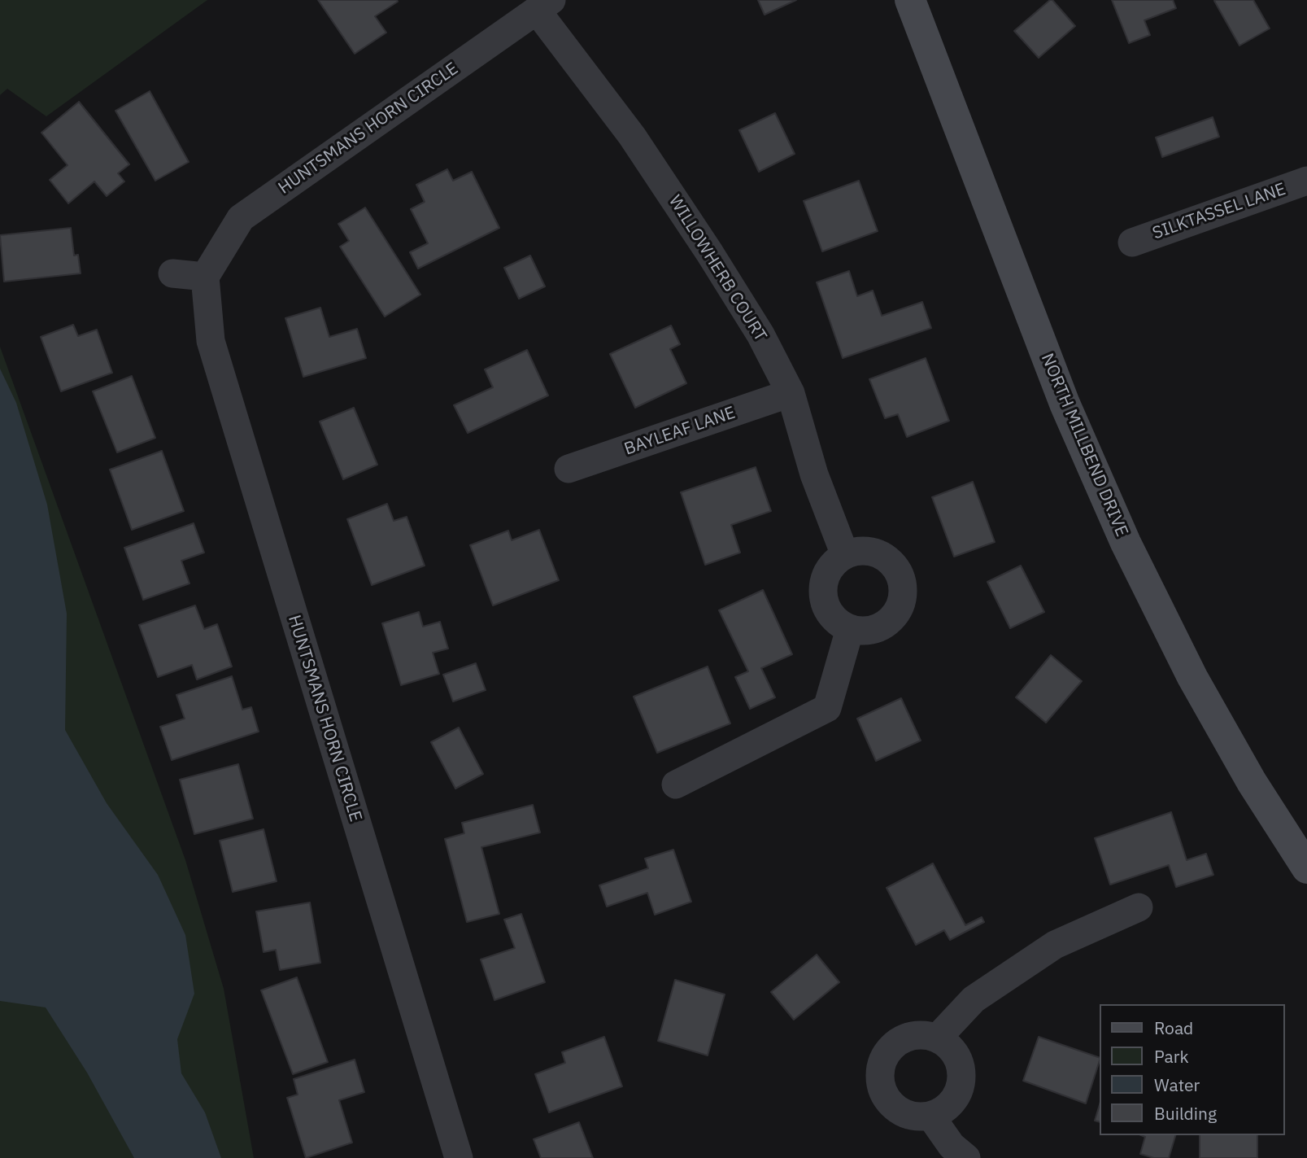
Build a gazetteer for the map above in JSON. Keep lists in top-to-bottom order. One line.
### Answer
{"streets":{"street":["HUNTSMANS HORN CIRCLE","SILKTASSEL LANE","WILLOWHERB COURT","BAYLEAF LANE","NORTH MILLBEND DRIVE"]},"crossings":[["HUNTSMANS HORN CIRCLE","WILLOWHERB COURT"],["WILLOWHERB COURT","BAYLEAF LANE"]],"legend":["Road","Park","Water","Building"]}
